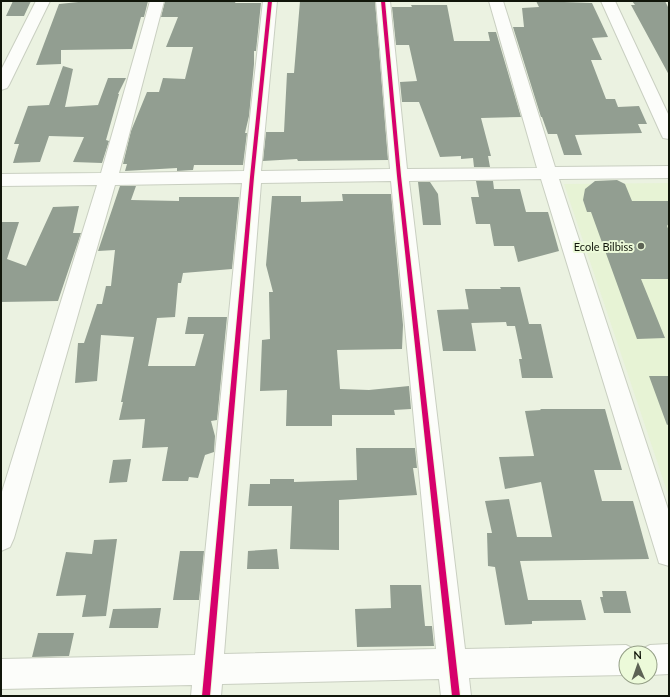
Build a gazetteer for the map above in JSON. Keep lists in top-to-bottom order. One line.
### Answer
{"places":["Ecole Bilbiss"],"north":"top"}
